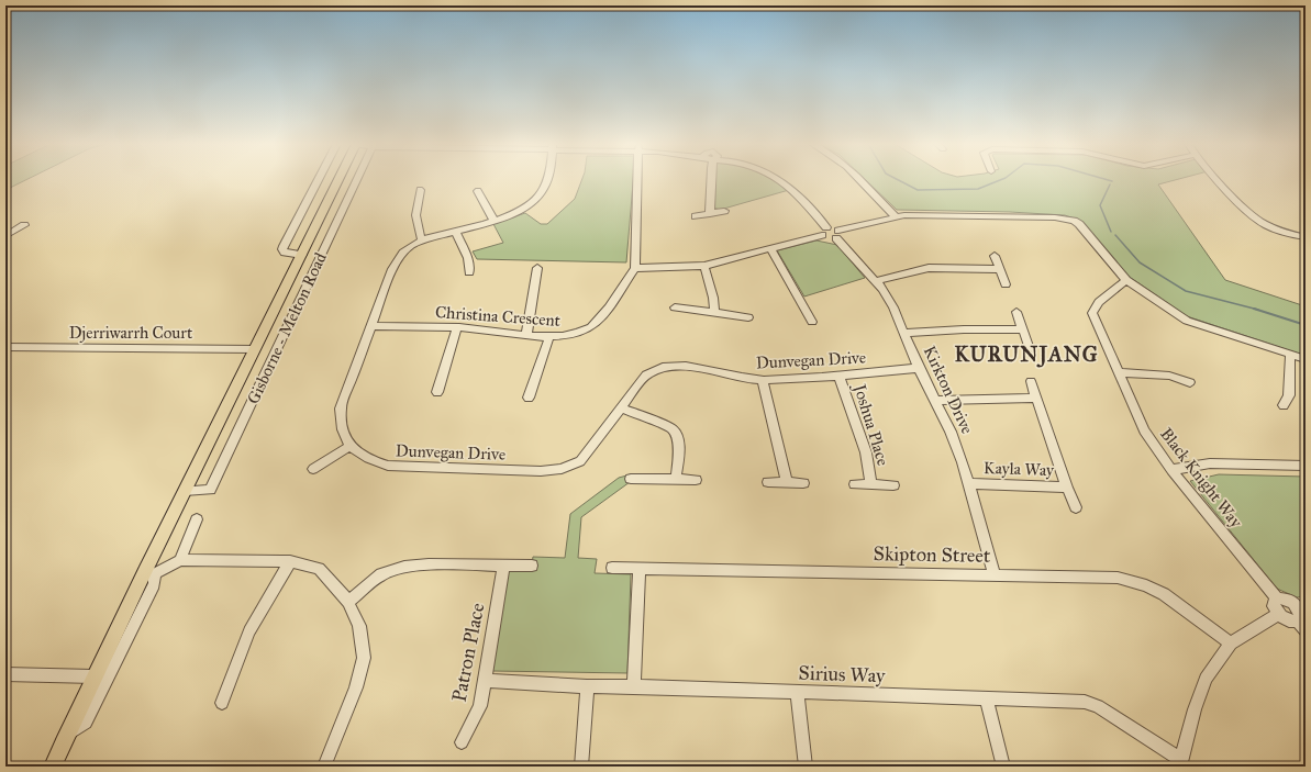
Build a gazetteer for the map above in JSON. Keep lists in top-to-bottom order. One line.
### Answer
{"streets":{"main road":["Gisborne - Melton Road"],"street":["Christina Crescent","Djerriwarrh Court","Dunvegan Drive","Kirkton Drive","Joshua Place","Kayla Way","Black Knight Way","Skipton Street","Patron Place","Sirius Way"]},"crossings":[["Gisborne - Melton Road","Djerriwarrh Court"],["Dunvegan Drive","Kirkton Drive"],["Dunvegan Drive","Joshua Place"],["Kirkton Drive","Kayla Way"],["Kirkton Drive","Skipton Street"],["Patron Place","Sirius Way"]],"districts":["KURUNJANG"]}
